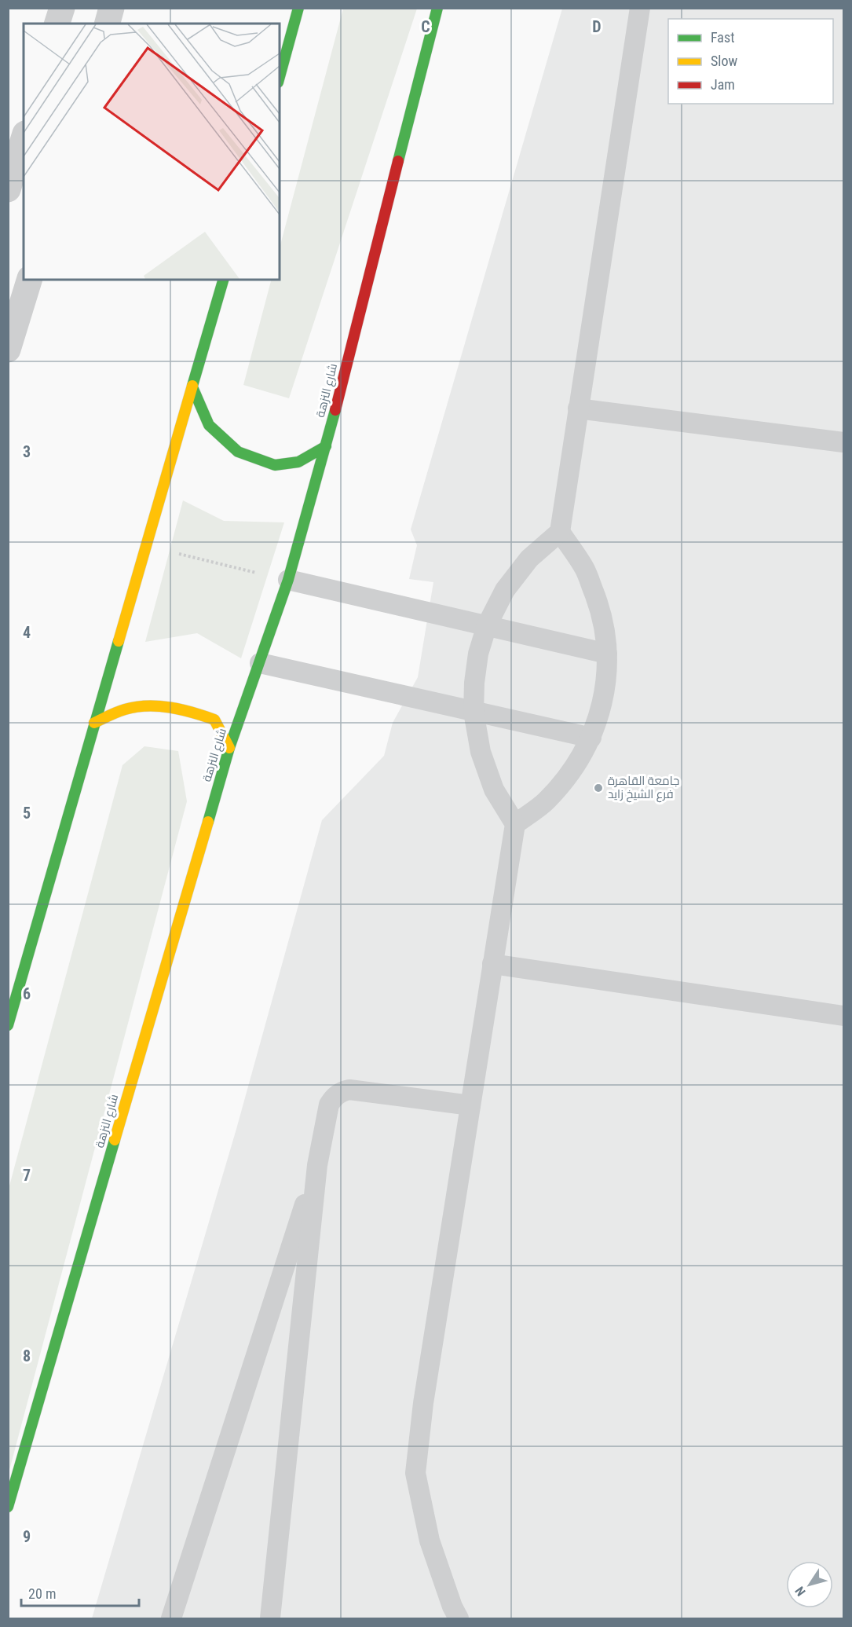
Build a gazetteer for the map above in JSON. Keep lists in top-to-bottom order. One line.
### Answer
{"streets":{"main road":["شارع النزهة"]},"places":["جامعة القاهرة فرع الشيخ زايد"],"legend":["Fast","Slow","Jam"],"scale_bar":"20 m","north":"bottom left","grid":{"columns":["C","D"],"rows":["3","4","5","6","7","8","9"]}}
